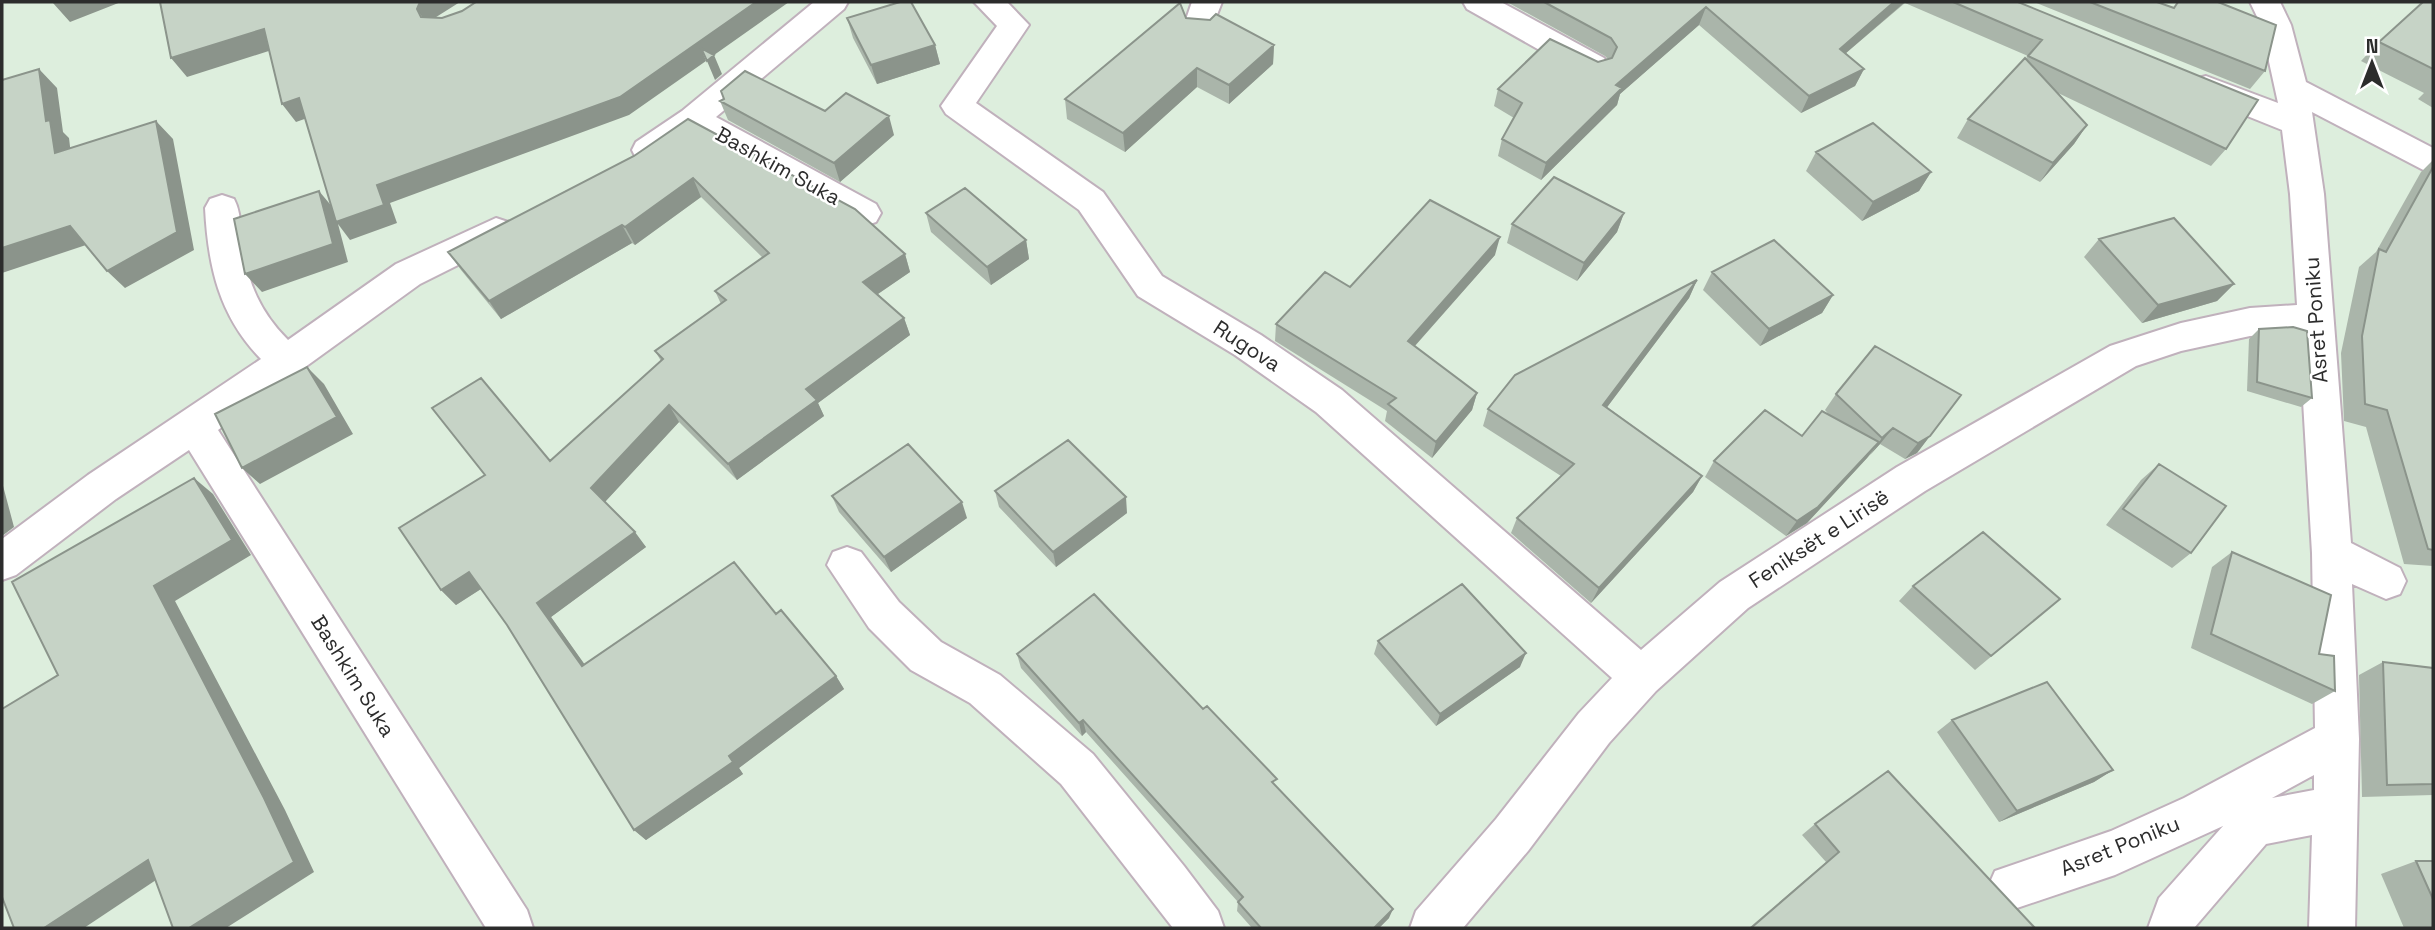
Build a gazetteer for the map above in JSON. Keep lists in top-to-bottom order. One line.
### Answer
{"streets":{"street":["Bashkim Suka","Asret Poniku","Rugova","Feniksët e Lirisë"]},"crossings":[["Asret Poniku","Feniksët e Lirisë"],["Rugova","Feniksët e Lirisë"]],"north":"top"}
